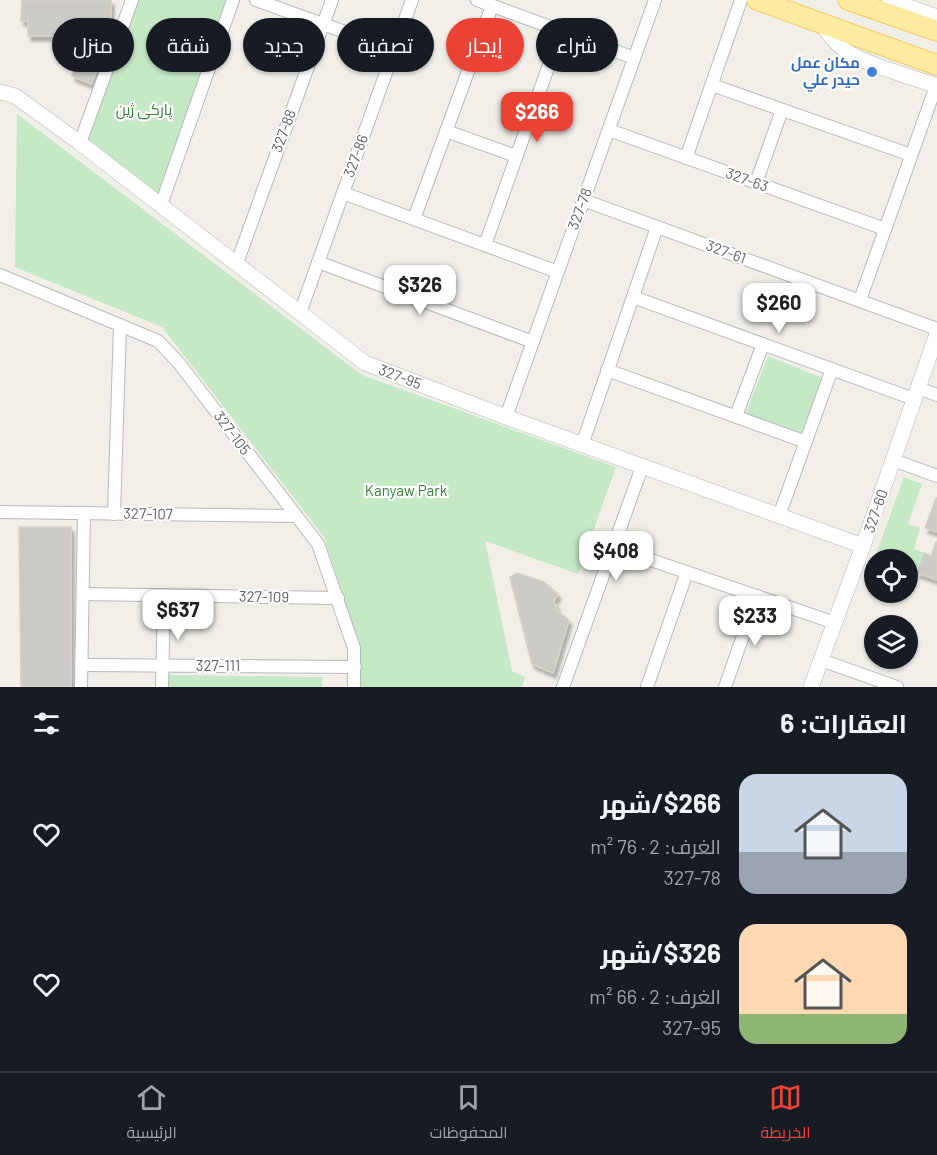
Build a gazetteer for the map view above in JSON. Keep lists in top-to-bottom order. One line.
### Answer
{"streets":{"street":["327-88","327-86","327-63","327-78","327-61","327-95","327-105","327-60","327-107","327-109","327-111"]},"crossings":[["327-88","327-95"],["327-86","327-95"],["327-63","327-78"],["327-78","327-61"],["327-78","327-95"],["327-95","327-60"],["327-105","327-107"],["327-105","327-109"],["327-105","327-111"]],"parks":["پارکی ژین","Kanyaw Park"],"places":["مكان عمل حيدر علي"],"page":{"chip":["شراء","إيجار","تصفية","جديد","شقة","منزل"],"price":["$266","$326","$260","$408","$637","$233"],"heading":"العقارات: 6","list":[{"name":"$266/شهر","note":"الغرف: 2 · 76 m² · 327-78"},{"name":"$326/شهر","note":"الغرف: 2 · 66 m² · 327-95"}],"tabs":["الخريطة","المحفوظات","الرئيسية"]}}
